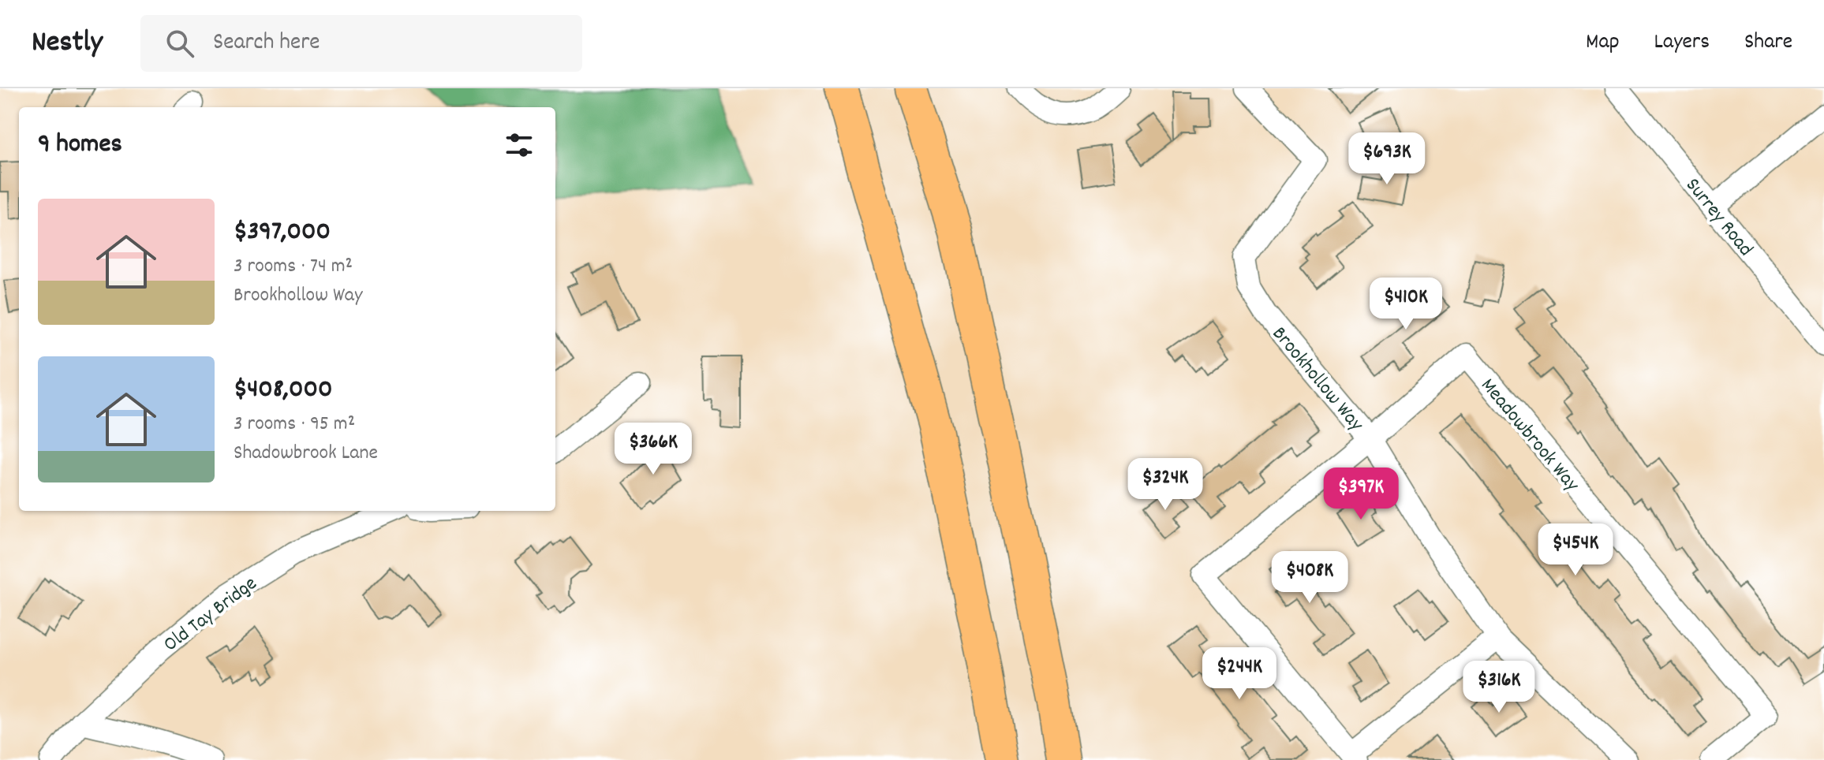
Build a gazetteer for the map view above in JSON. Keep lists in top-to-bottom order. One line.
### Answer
{"streets":{"street":["Surrey Road","Brookhollow Way","Meadowbrook Way","Old Tay Bridge"]},"crossings":[["Brookhollow Way","Meadowbrook Way"]],"page":{"header":"Nestly","search":"Search here","nav":["Map","Layers","Share"],"heading":"9 homes","price":["$693K","$410K","$366K","$324K","$397K","$454K","$408K","$244K","$316K"],"list":[{"name":"$397,000","note":"3 rooms · 74 m² · Brookhollow Way"},{"name":"$408,000","note":"3 rooms · 95 m² · Shadowbrook Lane"}]}}
